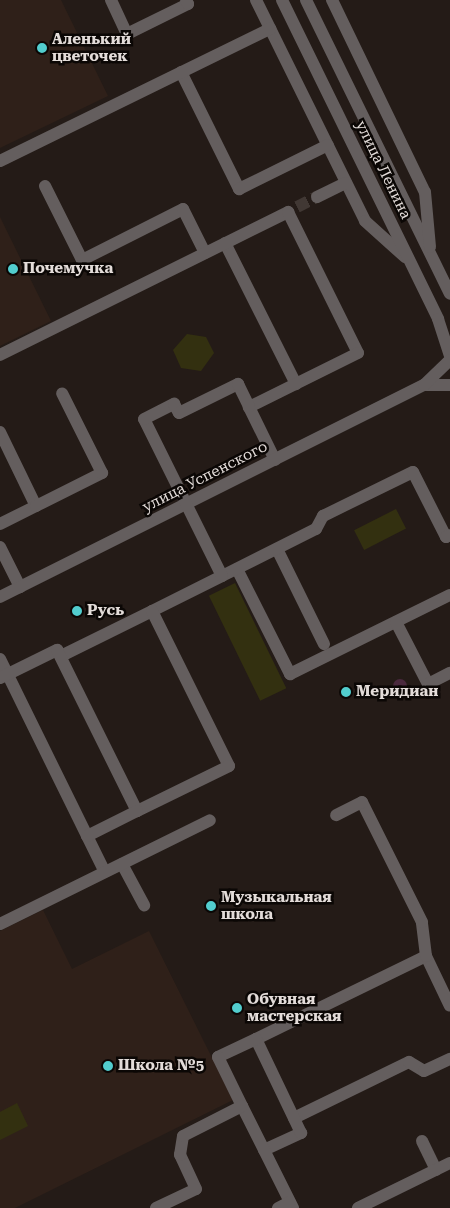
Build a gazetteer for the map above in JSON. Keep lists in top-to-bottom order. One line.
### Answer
{"streets":{"street":["улица Ленина","улица Успенского"]},"places":["Аленький цветочек","Почемучка","Русь","Меридиан","Музыкальная школа","Обувная мастерская","Школа №5"]}
